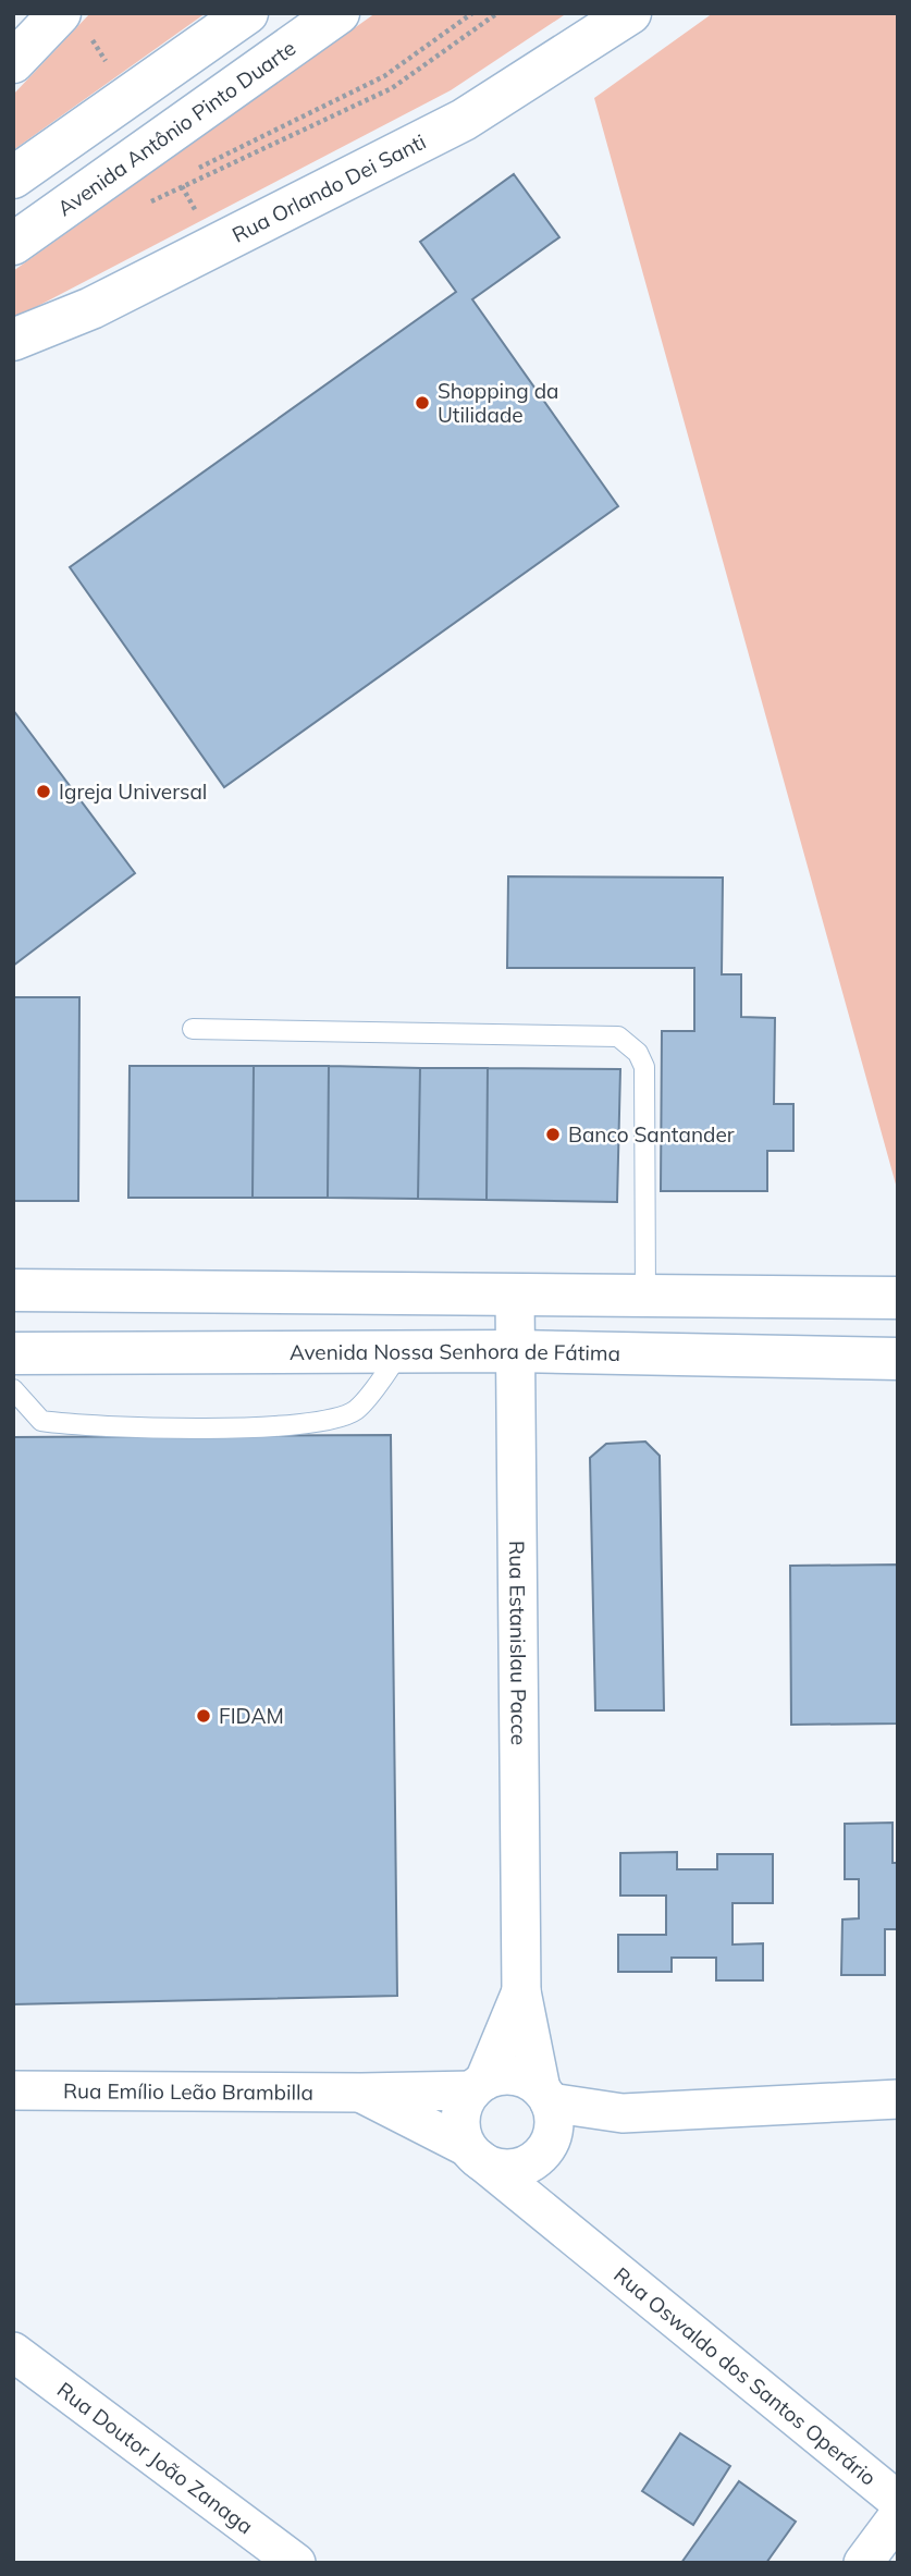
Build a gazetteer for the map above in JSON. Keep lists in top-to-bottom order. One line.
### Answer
{"streets":{"main road":["Avenida Antônio Pinto Duarte","Rua Orlando Dei Santi","Avenida Nossa Senhora de Fátima"],"street":["Rua Estanislau Pacce","Rua Emílio Leão Brambilla","Rua Oswaldo dos Santos Operário","Rua Doutor João Zanaga"]},"crossings":[["Avenida Nossa Senhora de Fátima","Rua Estanislau Pacce"],["Rua Estanislau Pacce","Rua Emílio Leão Brambilla"],["Rua Estanislau Pacce","Rua Oswaldo dos Santos Operário"],["Rua Emílio Leão Brambilla","Rua Oswaldo dos Santos Operário"]],"places":["Shopping da Utilidade","Igreja Universal","Banco Santander","FIDAM"]}
